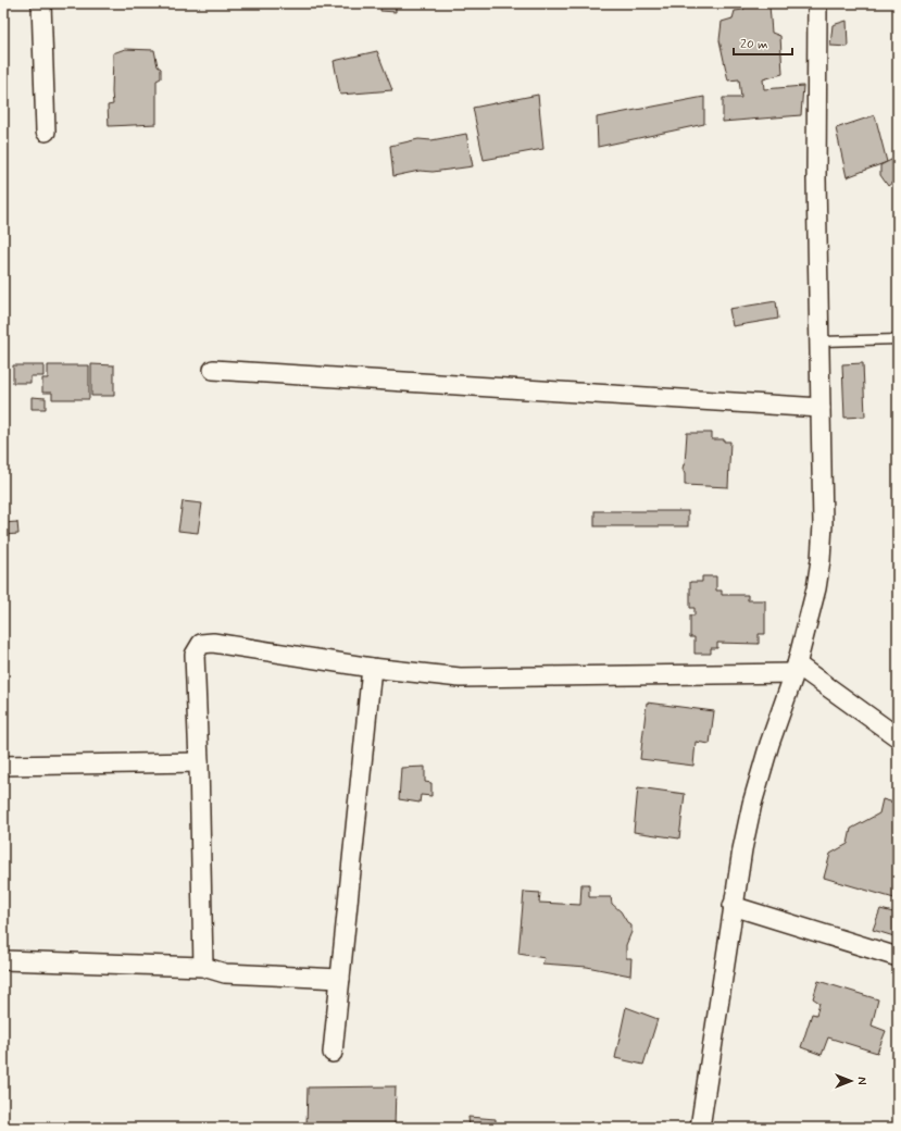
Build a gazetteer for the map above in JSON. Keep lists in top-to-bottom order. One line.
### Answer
{"scale_bar":"20 m","north":"right"}
